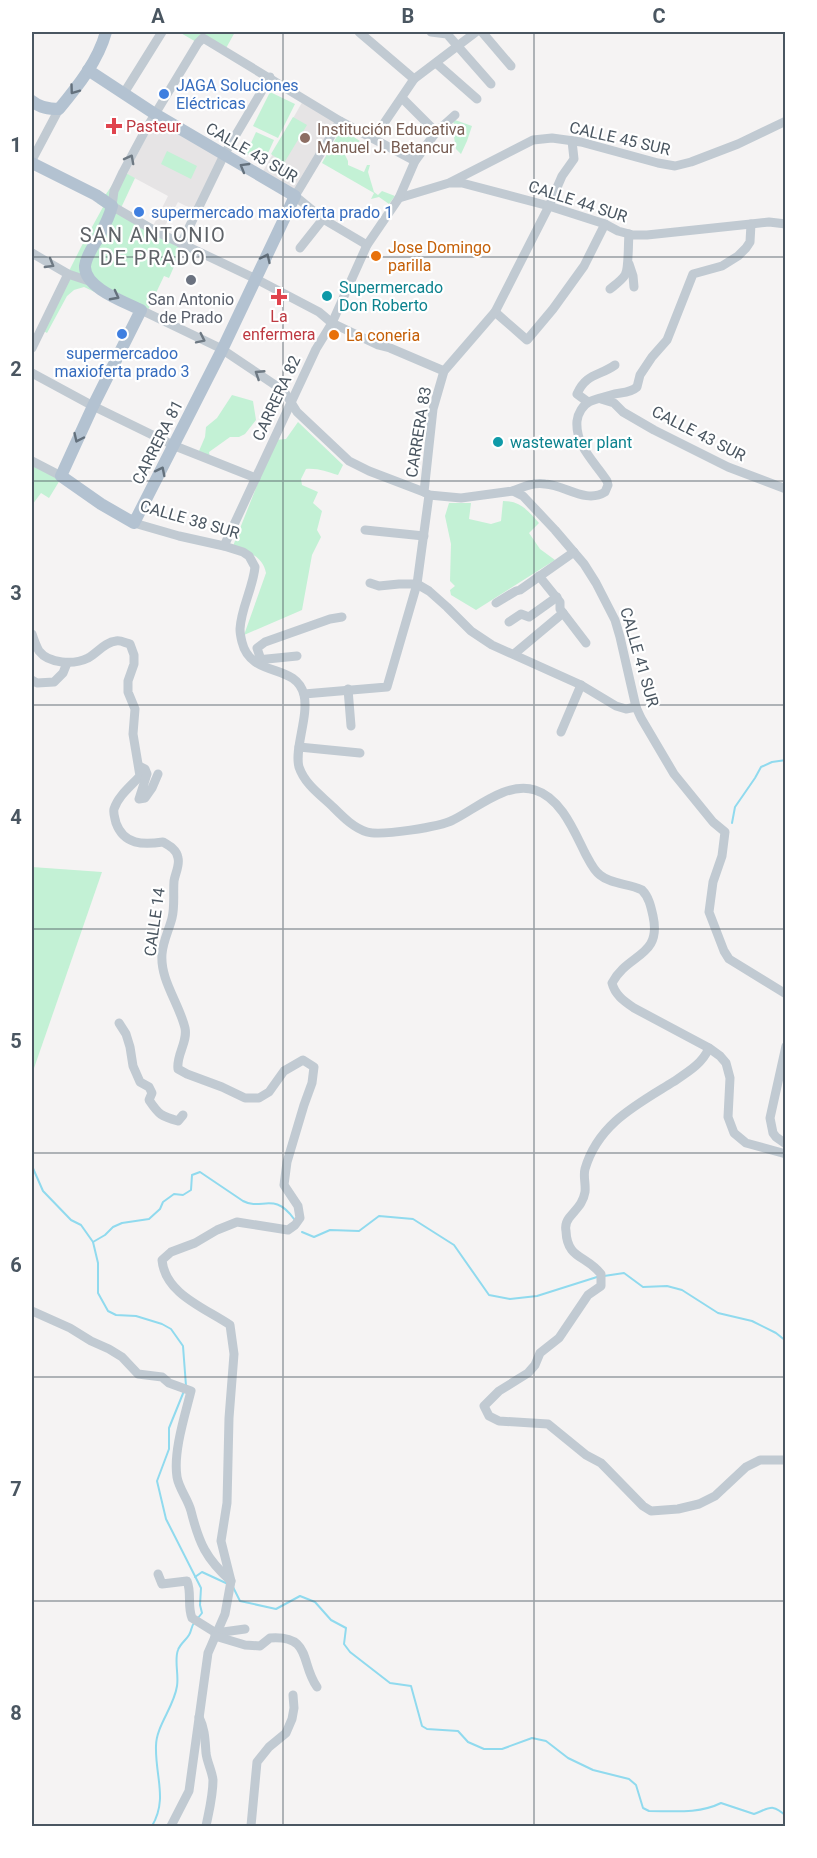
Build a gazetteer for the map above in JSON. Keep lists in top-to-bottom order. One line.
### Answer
{"streets":{"main road":["CALLE 43 SUR","CARRERA 81","CALLE 38 SUR"],"street":["CALLE 45 SUR","CALLE 44 SUR","CARRERA 82","CARRERA 83","CALLE 41 SUR","CALLE 14"]},"crossings":[["CALLE 45 SUR","CALLE 44 SUR"],["CALLE 45 SUR","CARRERA 83"],["CALLE 43 SUR","CARRERA 82"],["CALLE 43 SUR","CARRERA 81"],["CALLE 44 SUR","CARRERA 82"],["CALLE 44 SUR","CARRERA 83"],["CARRERA 82","CALLE 38 SUR"],["CARRERA 81","CALLE 38 SUR"]],"districts":["SAN ANTONIO DE PRADO"],"places":{"other":["JAGA Soluciones Eléctricas","Institución Educativa Manuel J. Betancur","supermercado maxioferta prado 1","Jose Domingo parilla","San Antonio de Prado","Supermercado Don Roberto","supermercadoo maxioferta prado 3","La coneria","wastewater plant"],"health":["Pasteur","La enfermera"]},"grid":{"columns":["A","B","C"],"rows":["1","2","3","4","5","6","7","8"]}}
